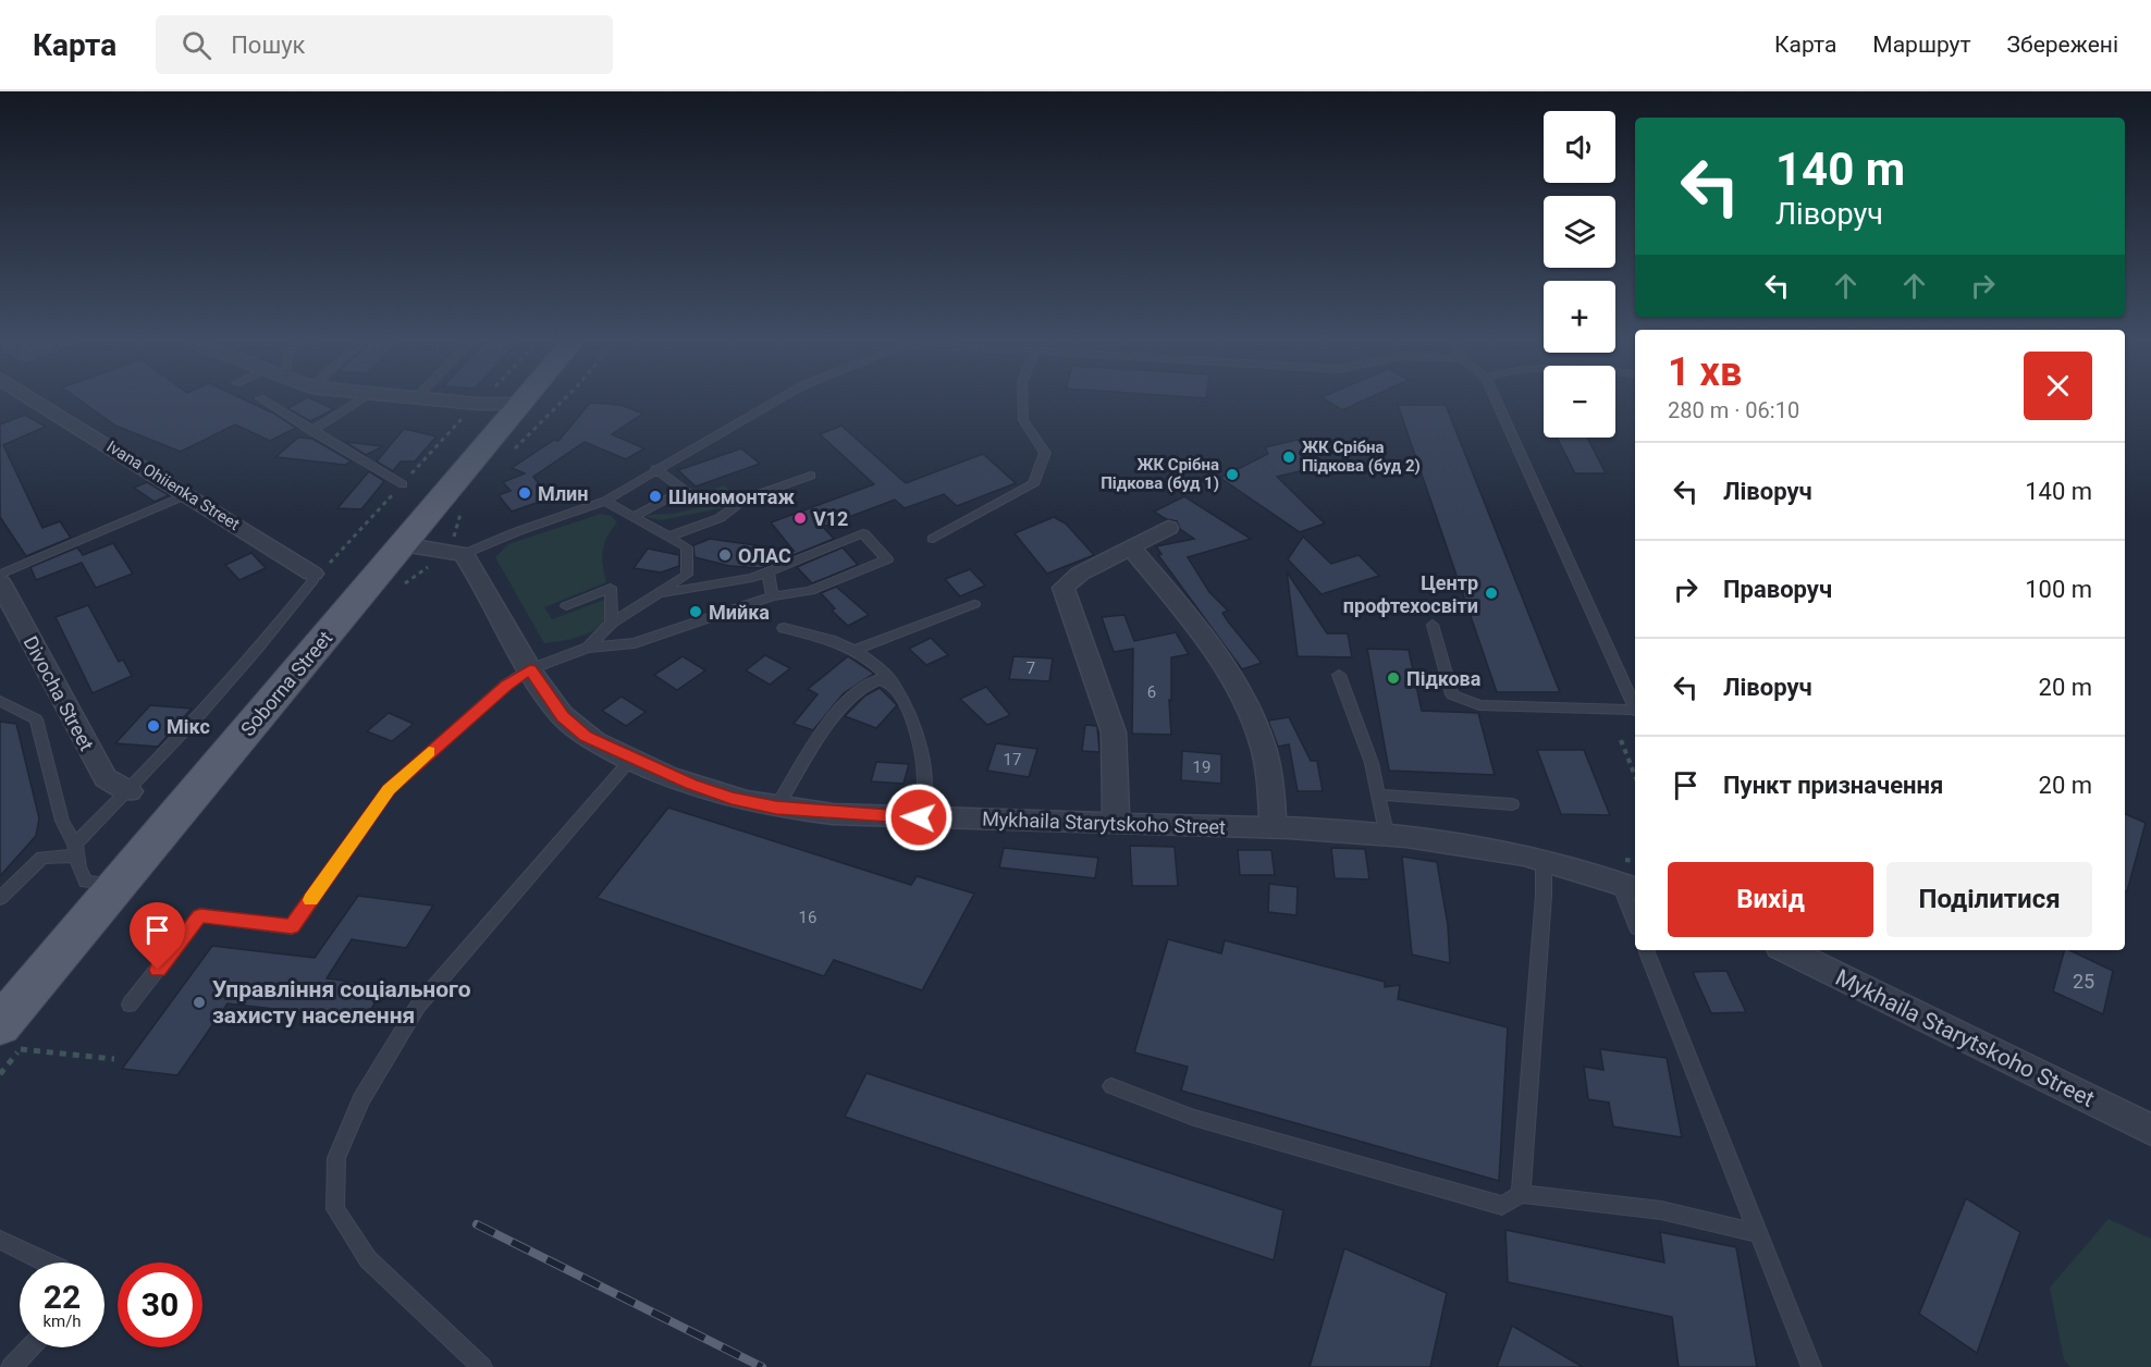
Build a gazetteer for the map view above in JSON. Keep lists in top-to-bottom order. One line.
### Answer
{"streets":{"main road":["Soborna Street"],"street":["Ivana Ohiienka Street","Divocha Street","Mykhaila Starytskoho Street"]},"places":["ЖК Срібна Підкова (буд 2)","ЖК Срібна Підкова (буд 1)","Млин","Шиномонтаж","V12","ОЛАС","Центр профтехосвіти","Мийка","Підкова","Мікс","Управління соціального захисту населення"],"house_numbers":["7","6","17","19","16","25"],"page":{"header":"Карта","search":"Пошук","nav":["Карта","Маршрут","Збережені"],"map_buttons":["+","−"],"turn":["140 m","Ліворуч"],"heading":["1 хв","280 m · 06:10"],"list":[{"name":"Ліворуч","value":"140 m"},{"name":"Праворуч","value":"100 m"},{"name":"Ліворуч","value":"20 m"},{"name":"Пункт призначення","value":"20 m"}],"buttons":["Вихід","Поділитися"],"speed":"22 km/h","limit":"30"}}
